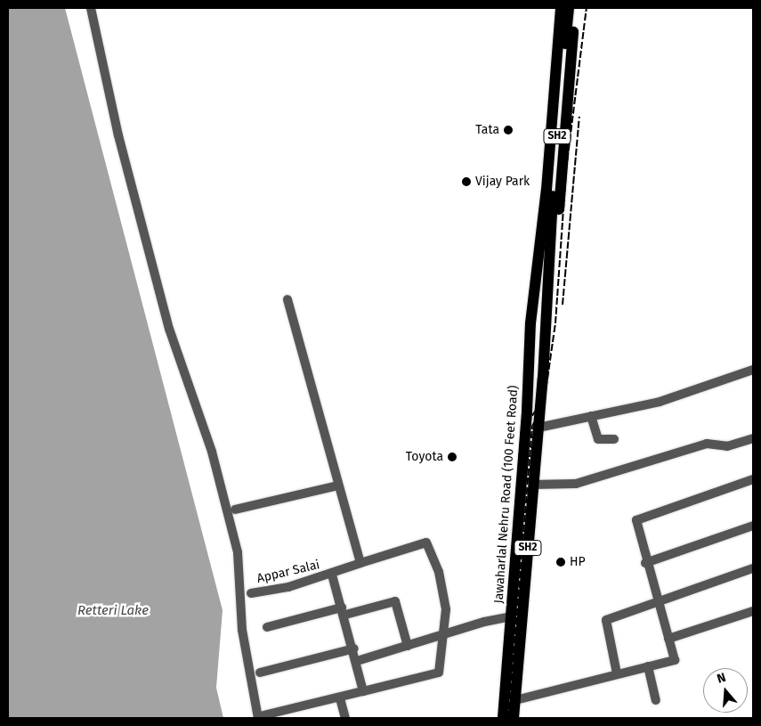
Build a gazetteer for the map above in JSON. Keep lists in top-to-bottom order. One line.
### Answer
{"streets":{"main road":["SH2","Jawaharlal Nehru Road (100 Feet Road)"],"street":["Appar Salai"]},"crossings":[["SH2","Jawaharlal Nehru Road (100 Feet Road)"]],"water":["Retteri Lake"],"places":["Tata","Vijay Park","Toyota","HP"],"north":"top"}
